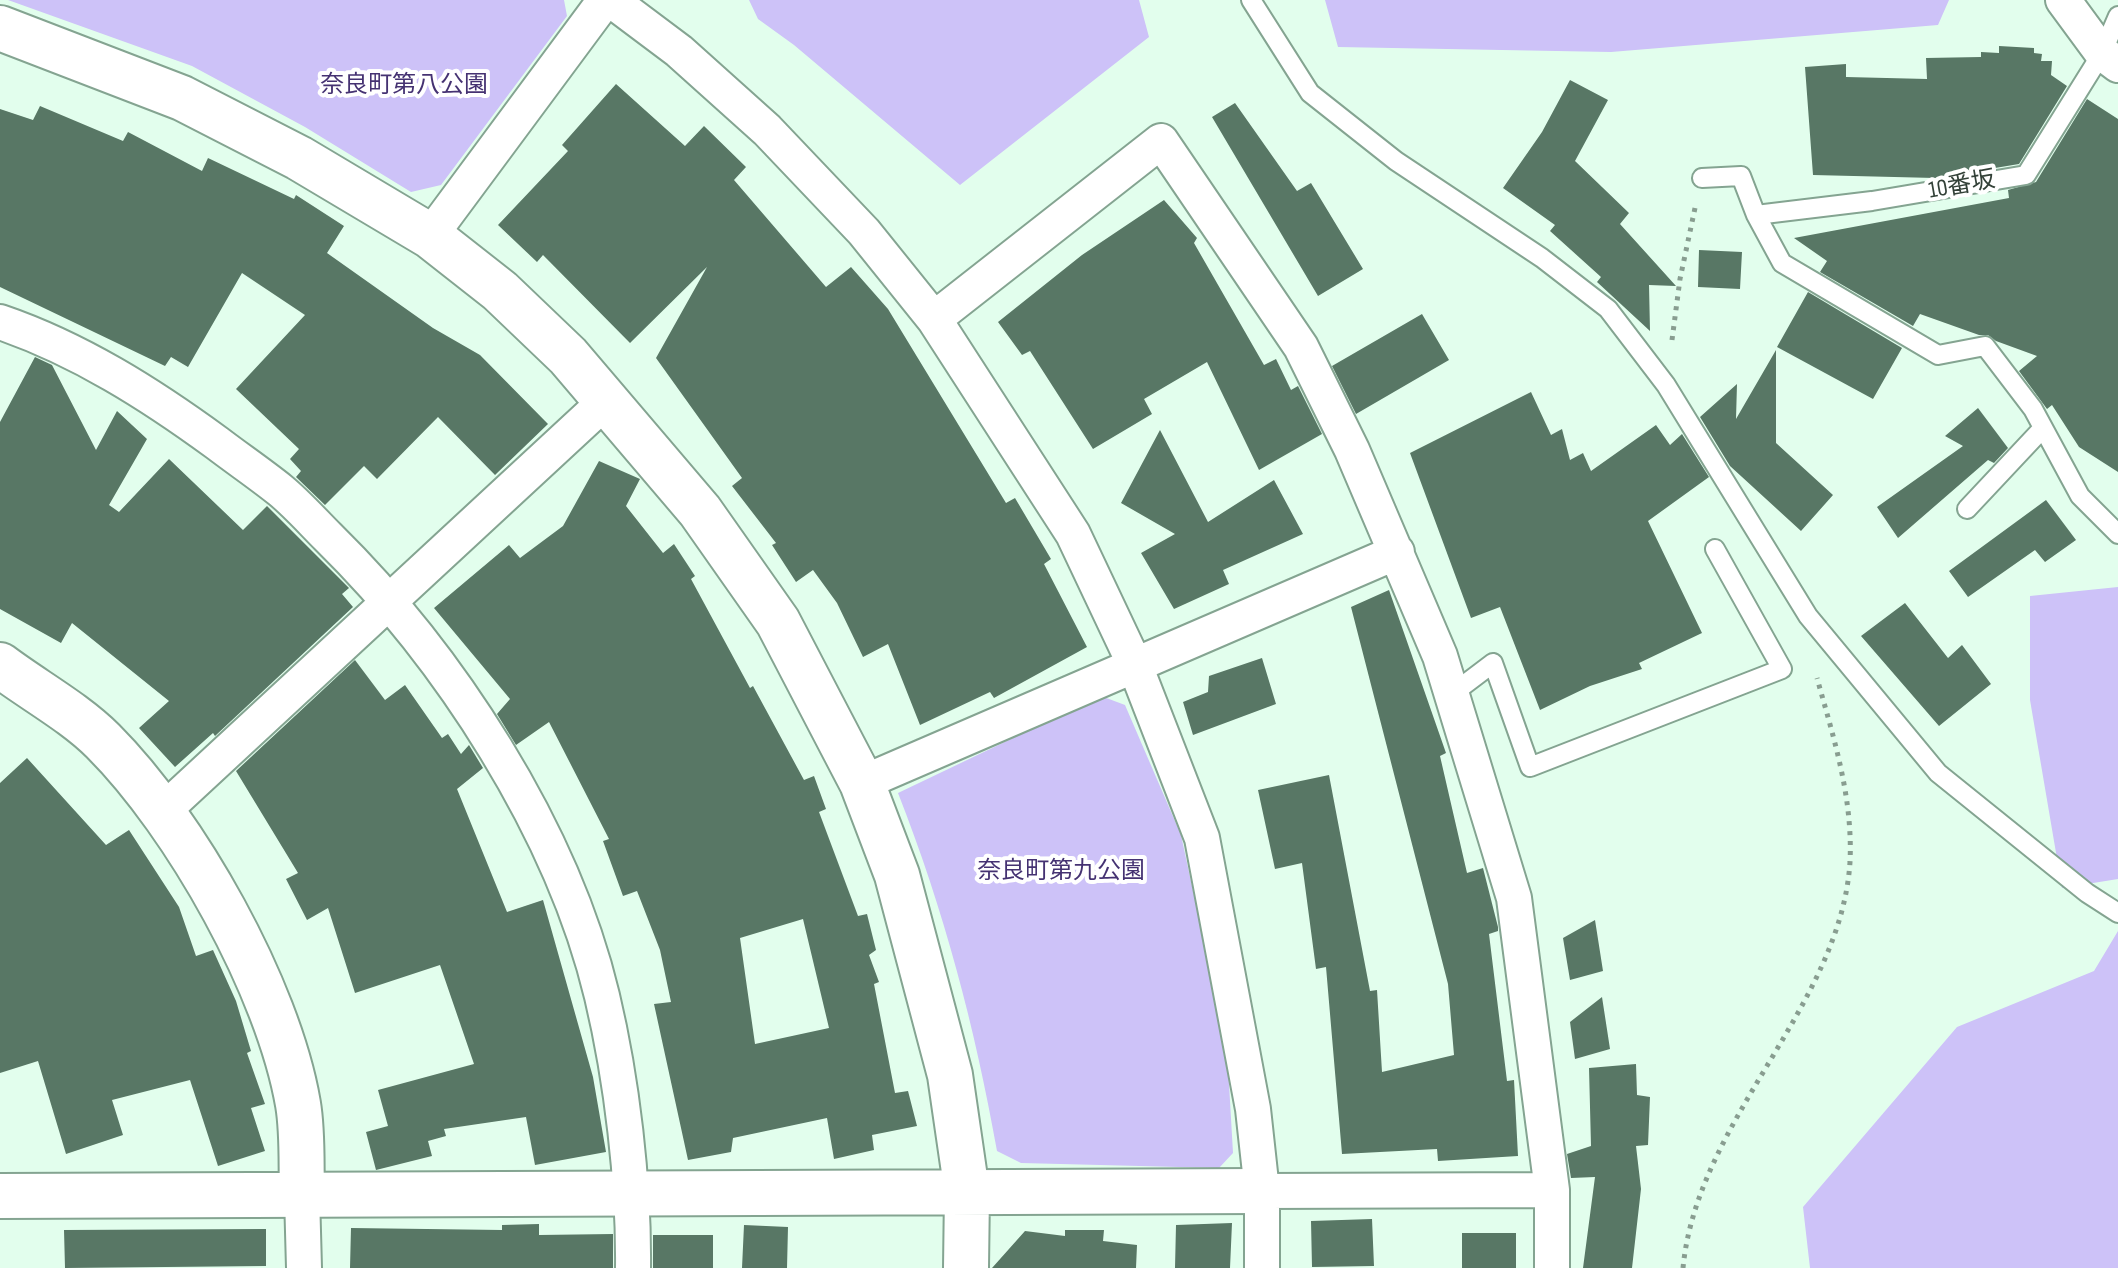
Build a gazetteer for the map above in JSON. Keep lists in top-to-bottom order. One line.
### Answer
{"streets":{"lane":["10番坂"]},"parks":["奈良町第八公園","奈良町第九公園"]}
